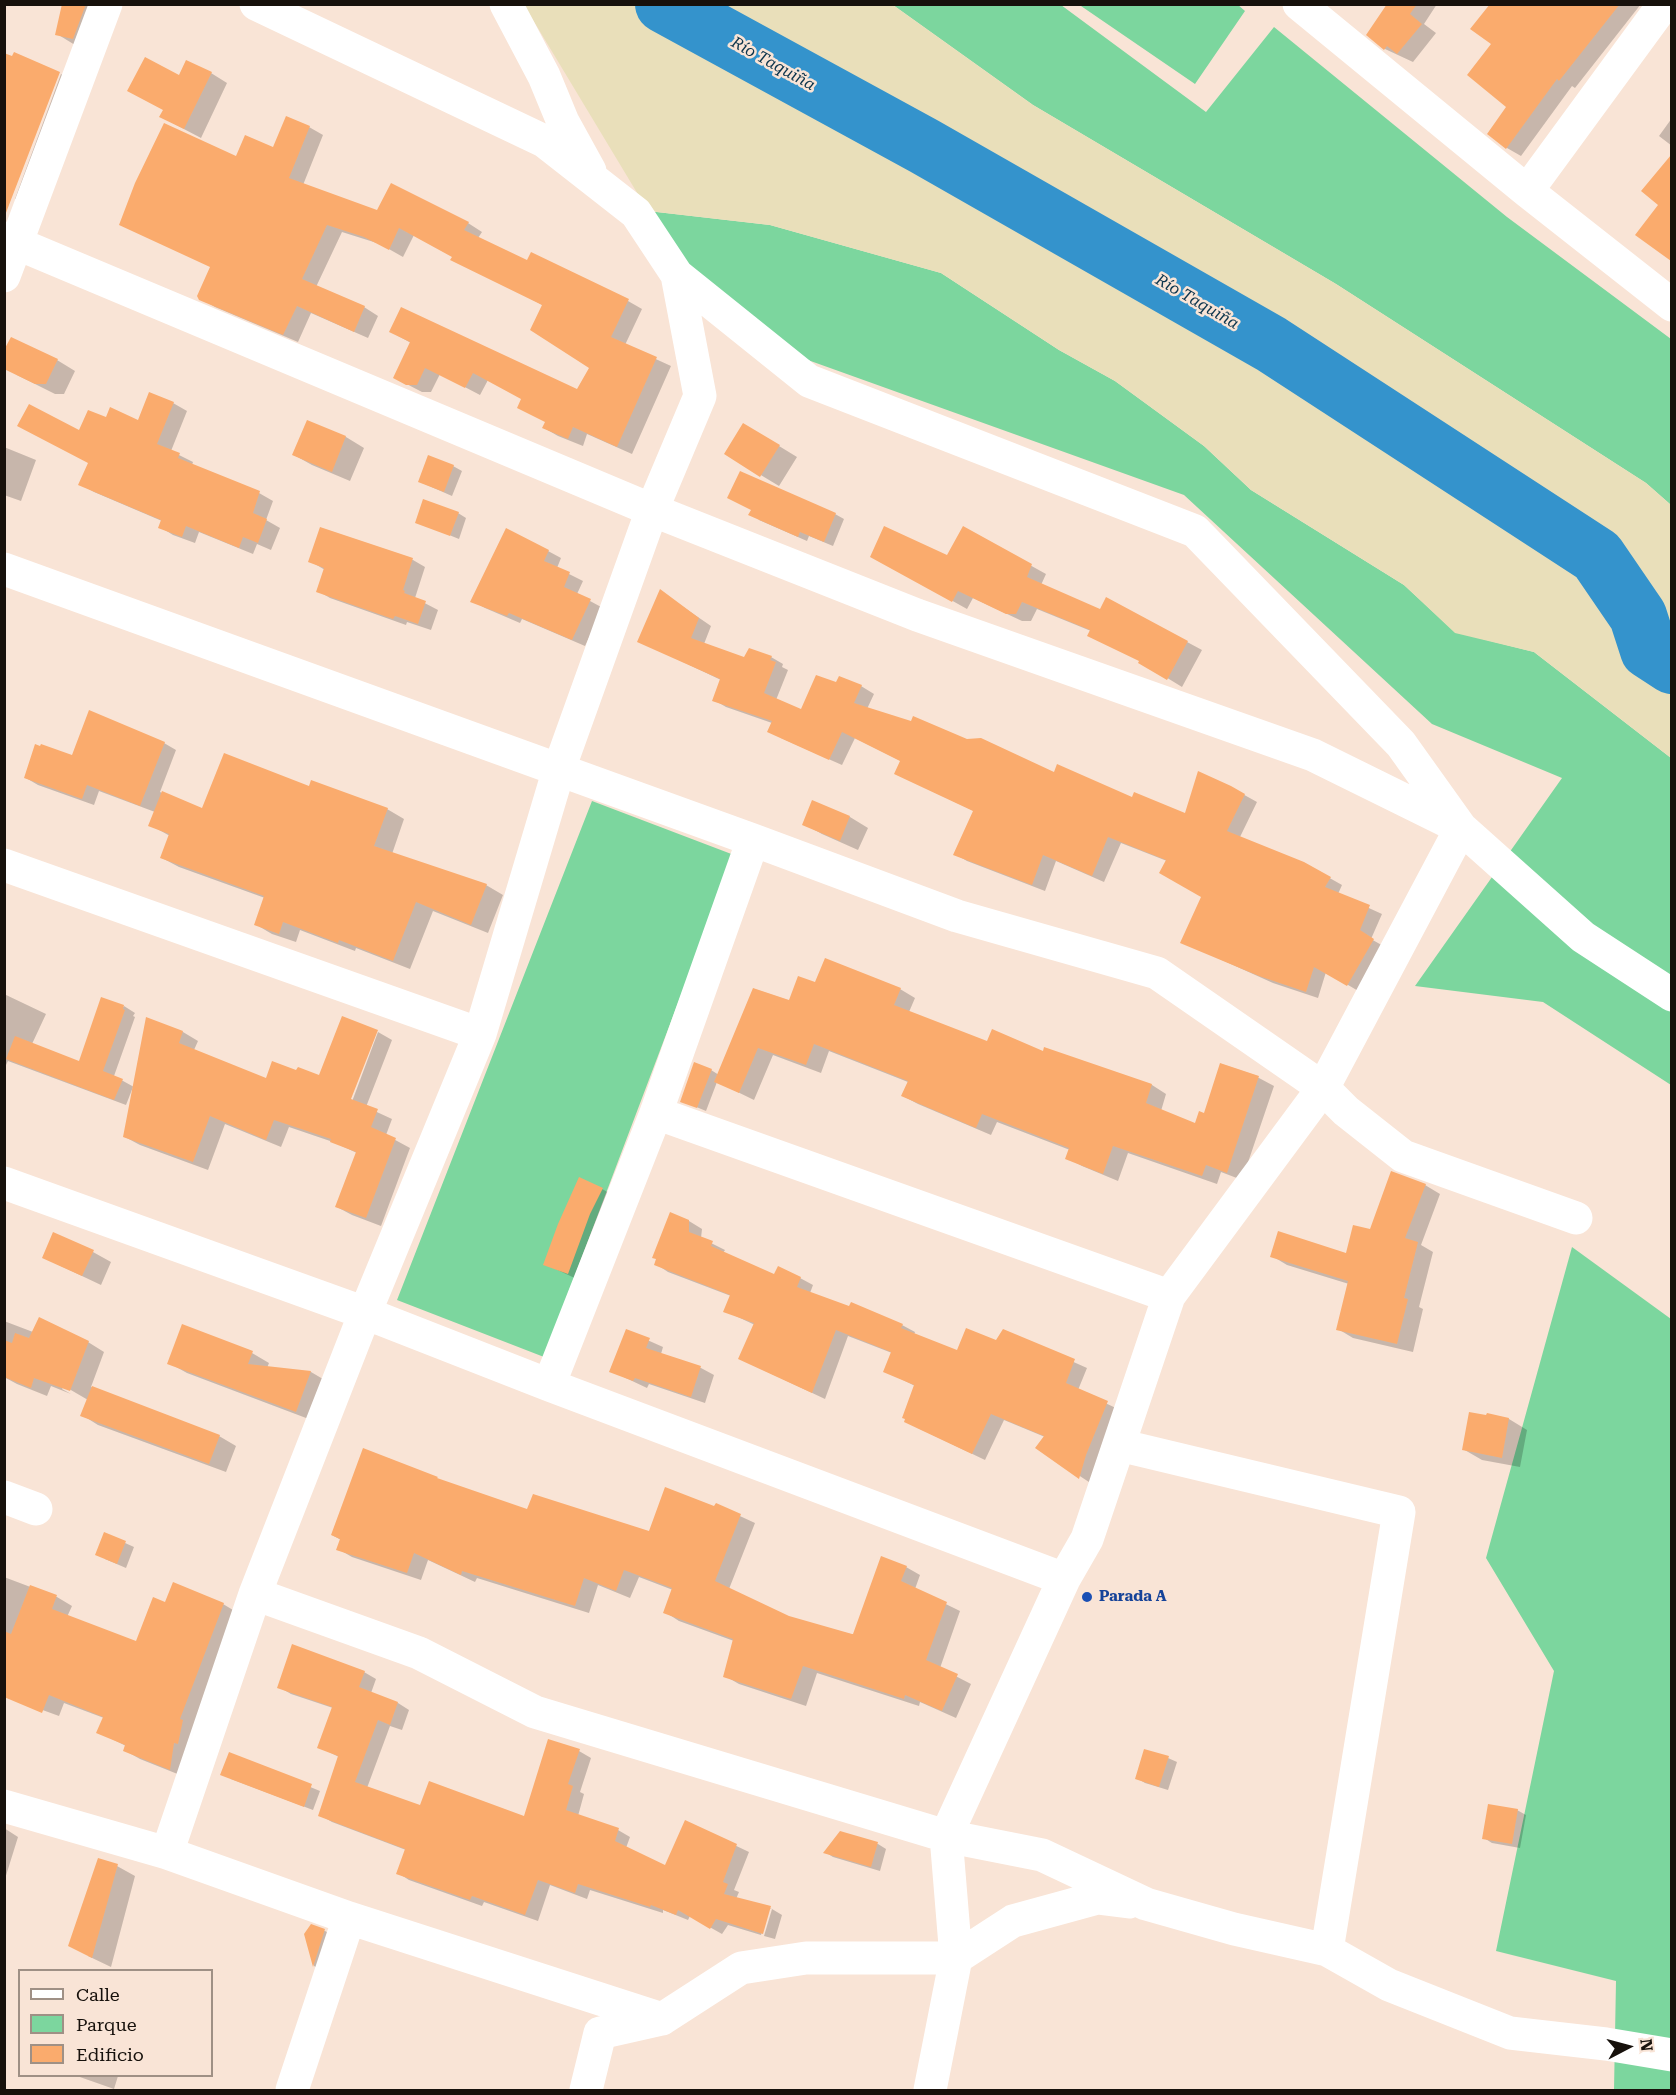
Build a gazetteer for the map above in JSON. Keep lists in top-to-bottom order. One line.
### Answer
{"water":["Río Taquiña"],"places":["Parada A"],"legend":["Calle","Parque","Edificio"],"north":"right"}
